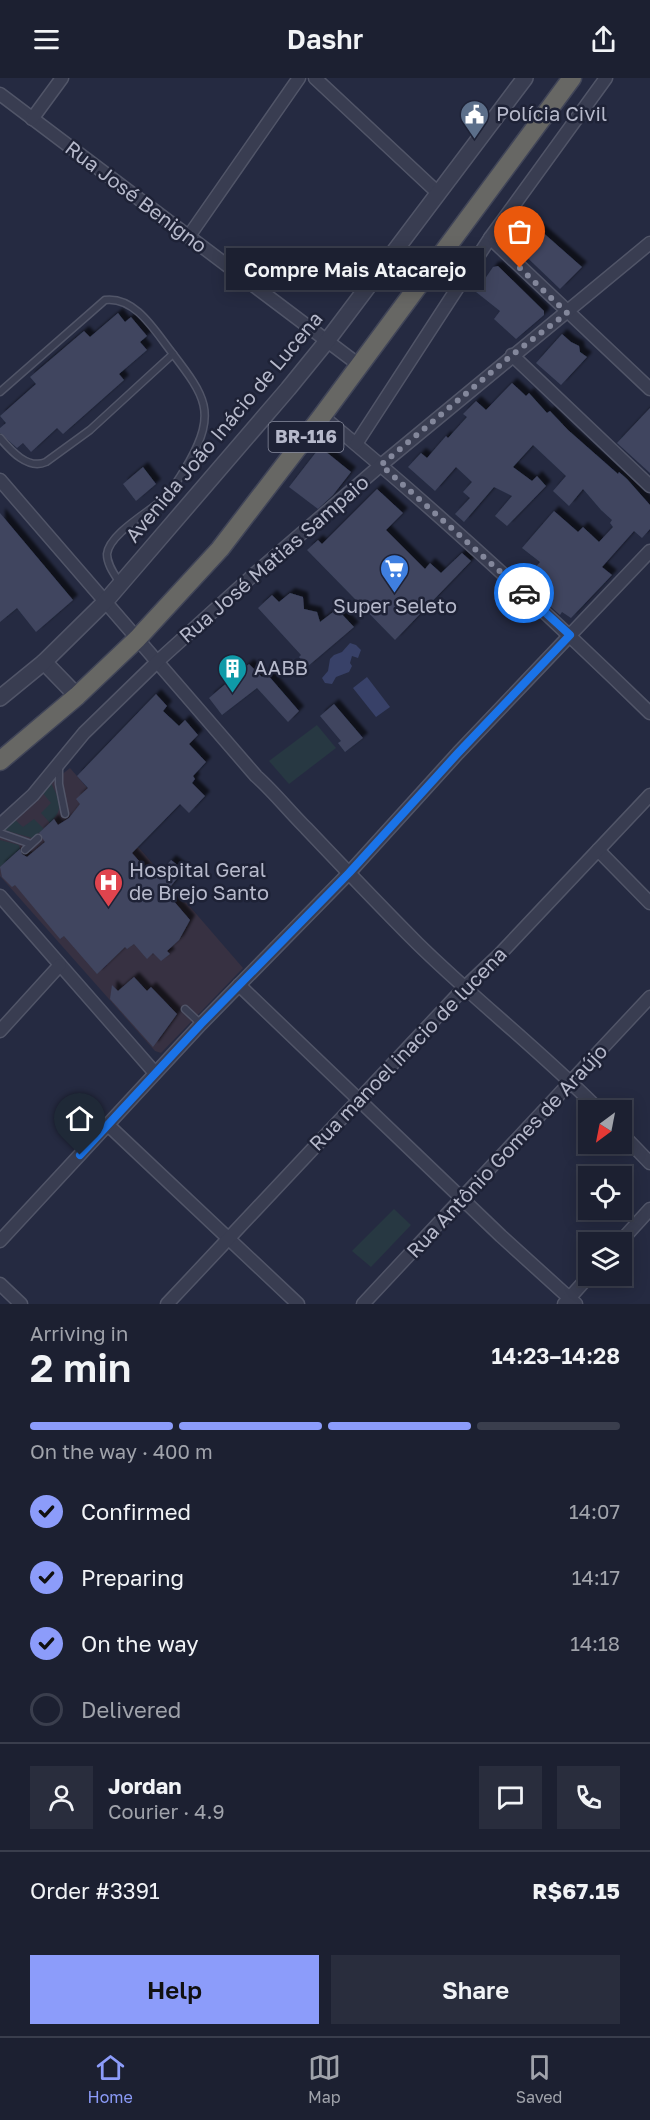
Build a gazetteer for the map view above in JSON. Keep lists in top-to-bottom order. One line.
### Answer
{"streets":{"highway":["BR-116"],"street":["Rua José Benigno","Avenida João Inácio de Lucena","Rua José Matias Sampaio","Rua manoel inacio de lucena","Rua Antônio Gomes de Araújo"]},"crossings":[["Rua José Benigno","Avenida João Inácio de Lucena"],["Rua José Benigno","BR-116"]],"places":{"public building":["Polícia Civil"],"other":["Compre Mais Atacarejo"],"supermarket":["Super Seleto"],"building":["AABB"],"hospital":["Hospital Geral de Brejo Santo"]},"north":"bottom left","page":{"header":"Dashr","bubble":"Compre Mais Atacarejo","heading":["2 min","Arriving in","14:23–14:28"],"panel":["Jordan","Courier · 4.9","Order #3391","R$67.15"],"bar":"On the way · 400 m","list":[["Confirmed","14:07"],["Preparing","14:17"],["On the way","14:18"],"Delivered"],"buttons":["Help","Share"],"tabs":["Home","Map","Saved"]}}
